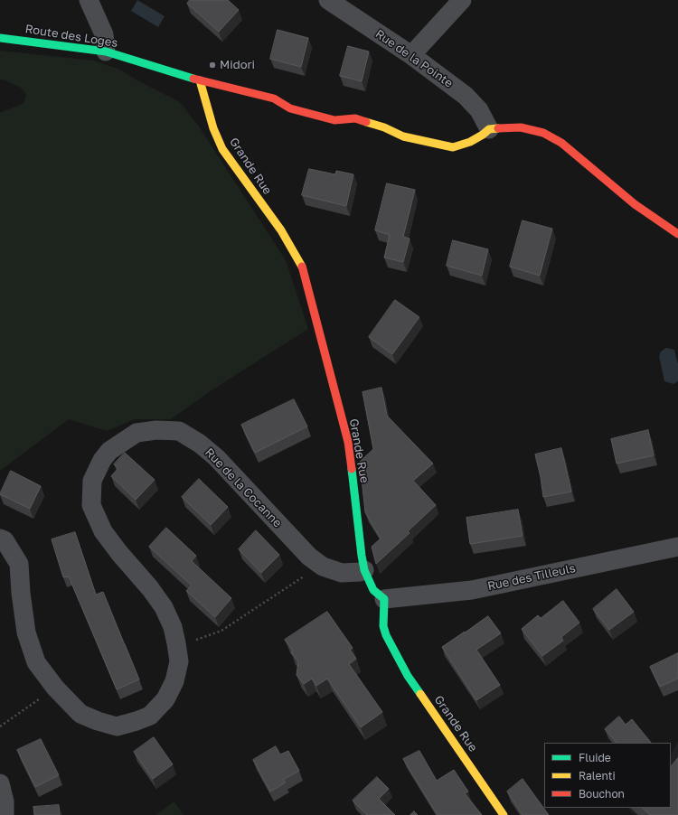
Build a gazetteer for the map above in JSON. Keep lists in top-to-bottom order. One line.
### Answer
{"streets":{"street":["Route des Loges","Rue de la Pointe","Grande Rue","Rue de la Cocanne","Rue des Tilleuls"]},"crossings":[["Route des Loges","Rue de la Pointe"],["Route des Loges","Grande Rue"],["Grande Rue","Rue de la Cocanne"],["Grande Rue","Rue des Tilleuls"]],"places":["Midori"],"legend":["Fluide","Ralenti","Bouchon"]}
